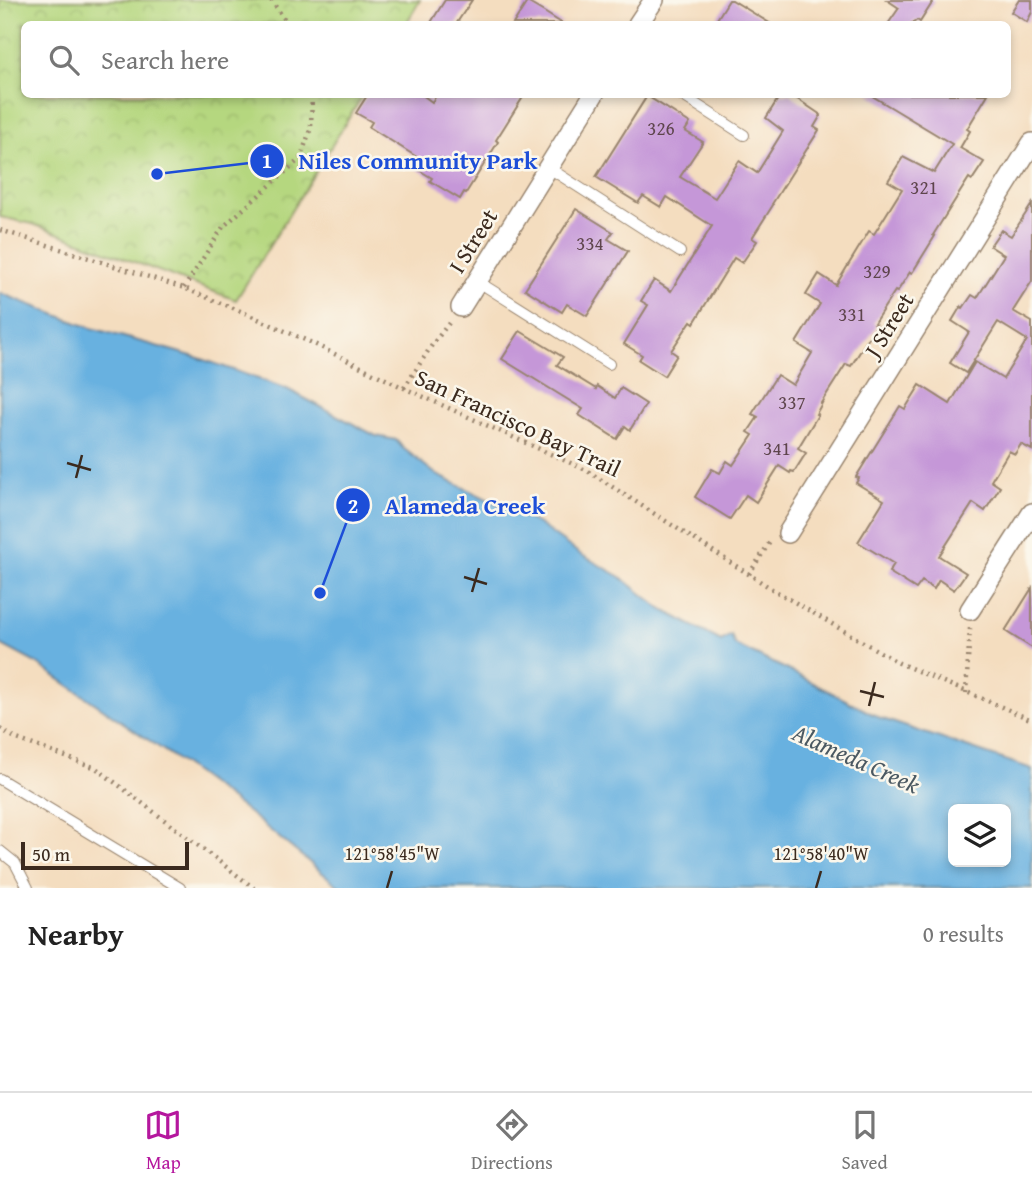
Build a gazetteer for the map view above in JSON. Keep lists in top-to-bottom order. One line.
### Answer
{"streets":{"street":["I Street","J Street"],"path":["San Francisco Bay Trail"]},"water":["Alameda Creek"],"places":["Niles Community Park","Alameda Creek"],"house_numbers":["326","321","334","329","331","337","341"],"scale_bar":"50 m","page":{"search":"Search here","scale":"50 m","heading":["Nearby","0 results"],"nav":["Map","Directions","Saved"]},"coordinates":["121°58'45\"W","121°58'40\"W"]}
